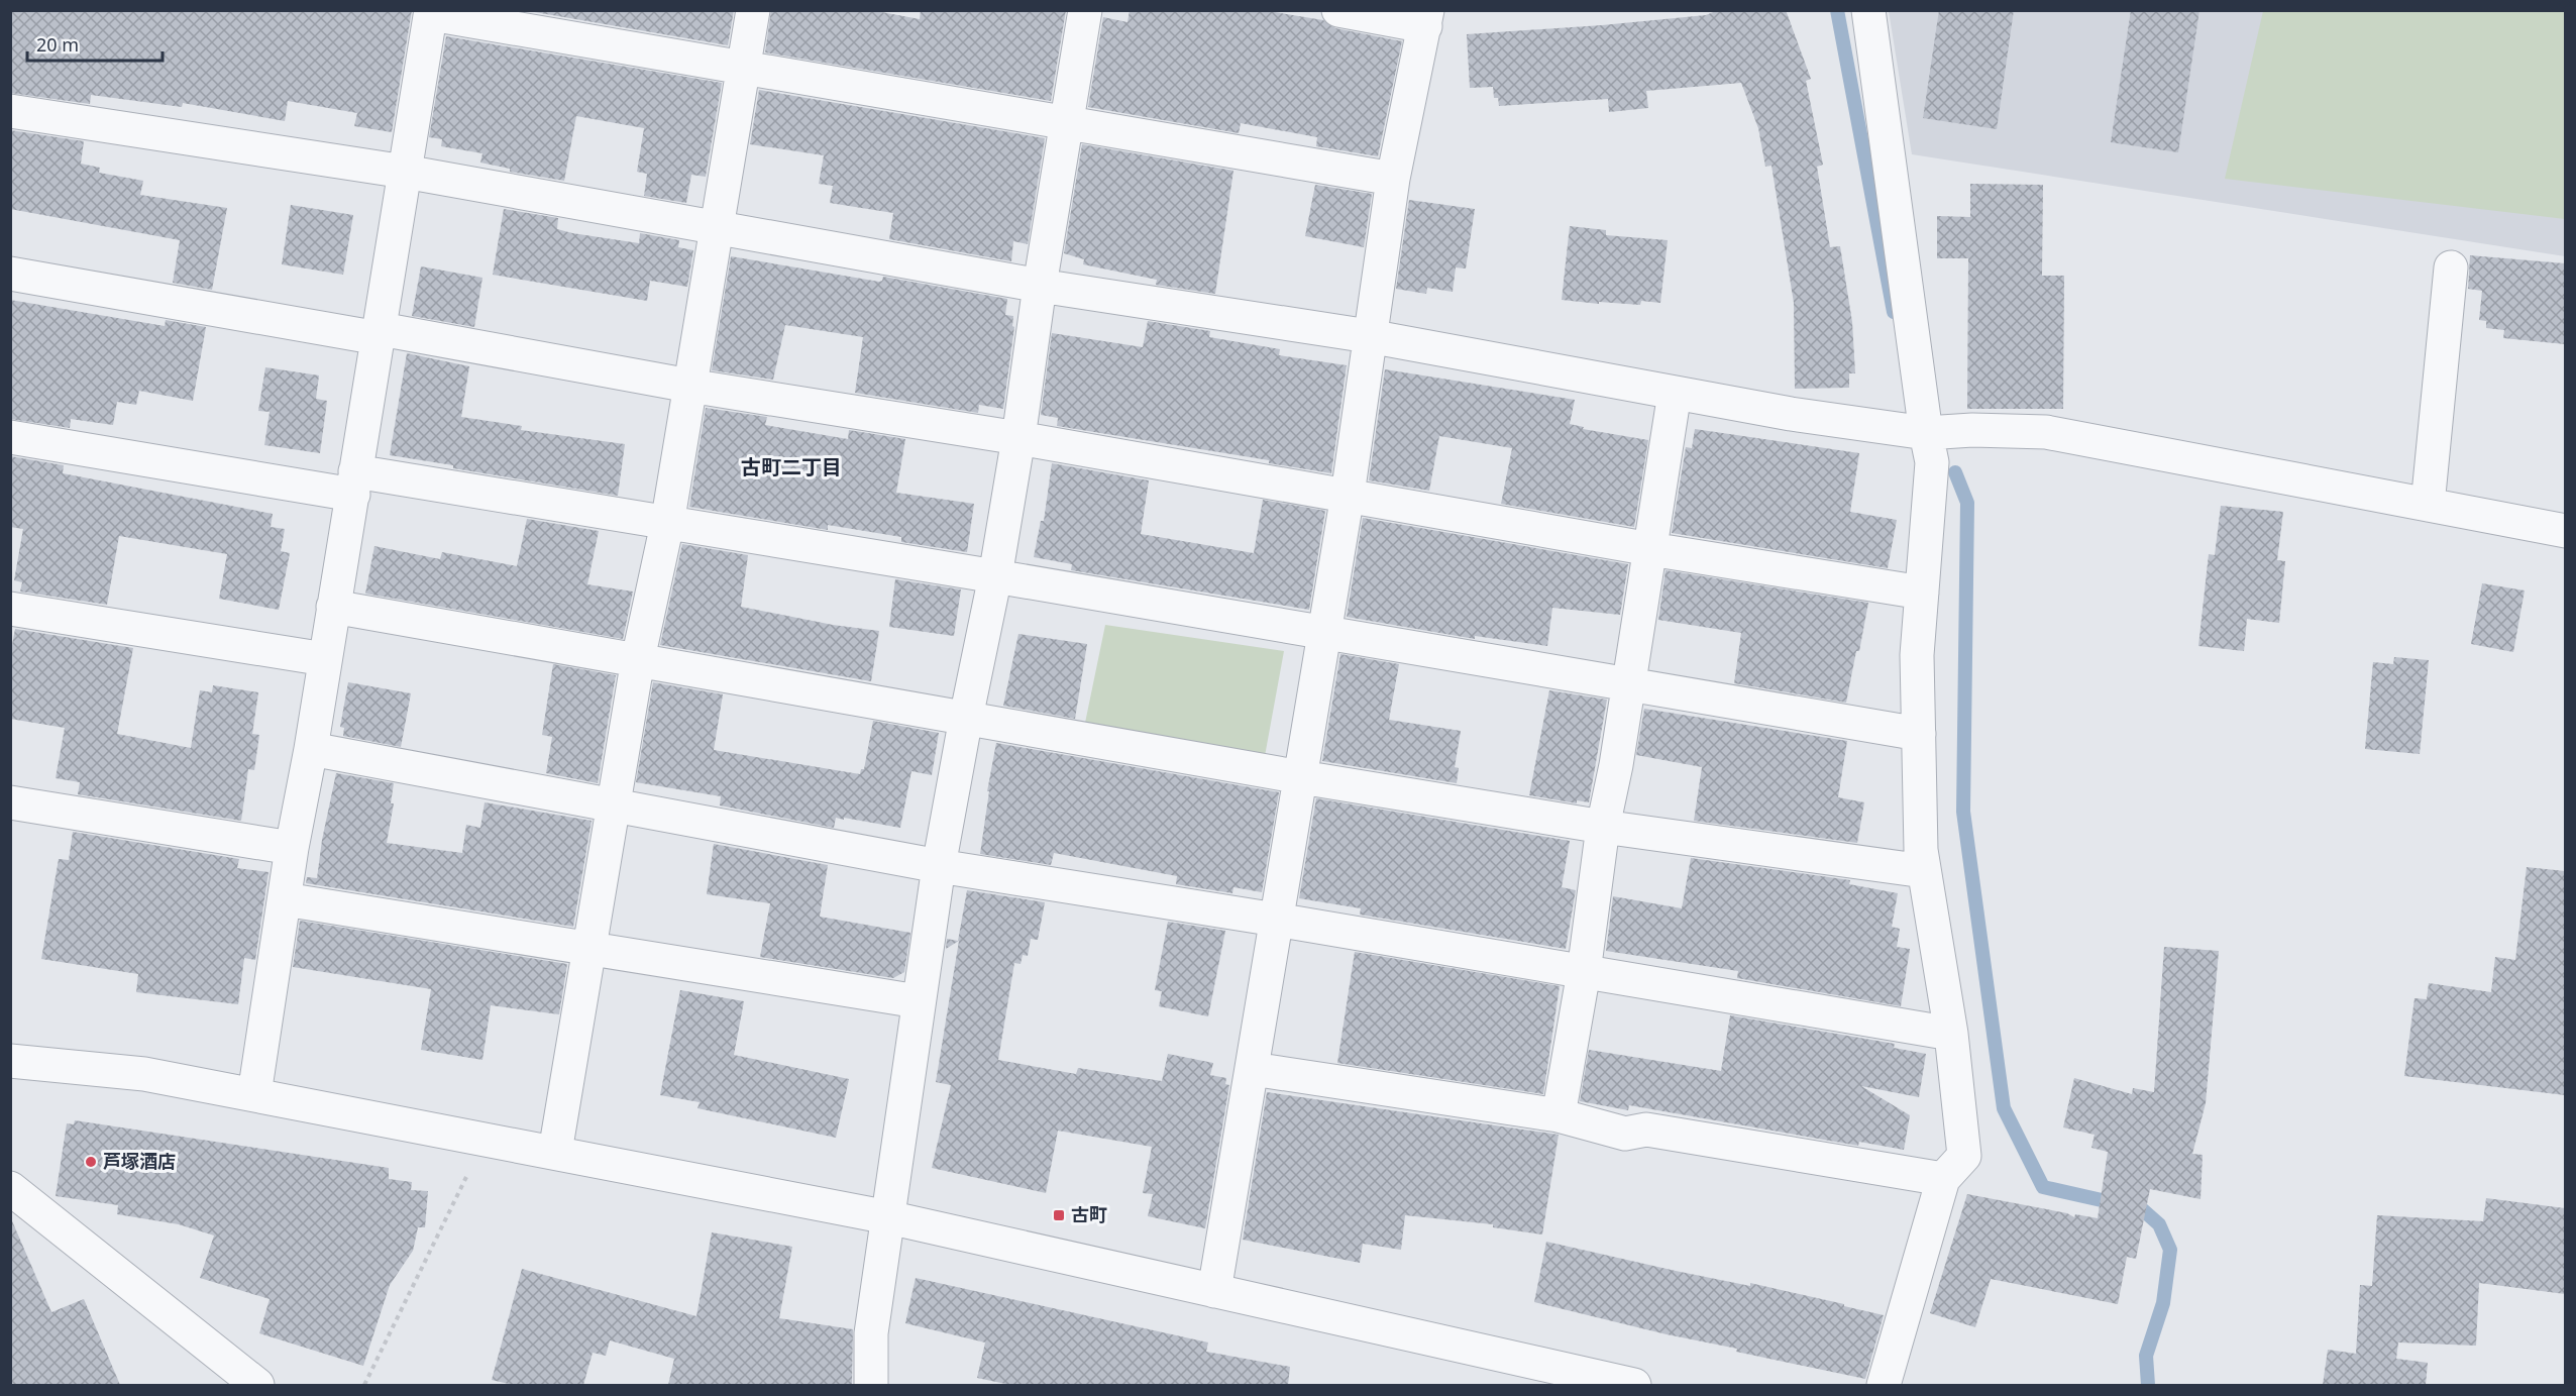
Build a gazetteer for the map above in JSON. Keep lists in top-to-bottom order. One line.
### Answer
{"districts":["古町二丁目"],"places":{"other":["芦塚酒店"],"transit":["古町"]},"scale_bar":"20 m"}
